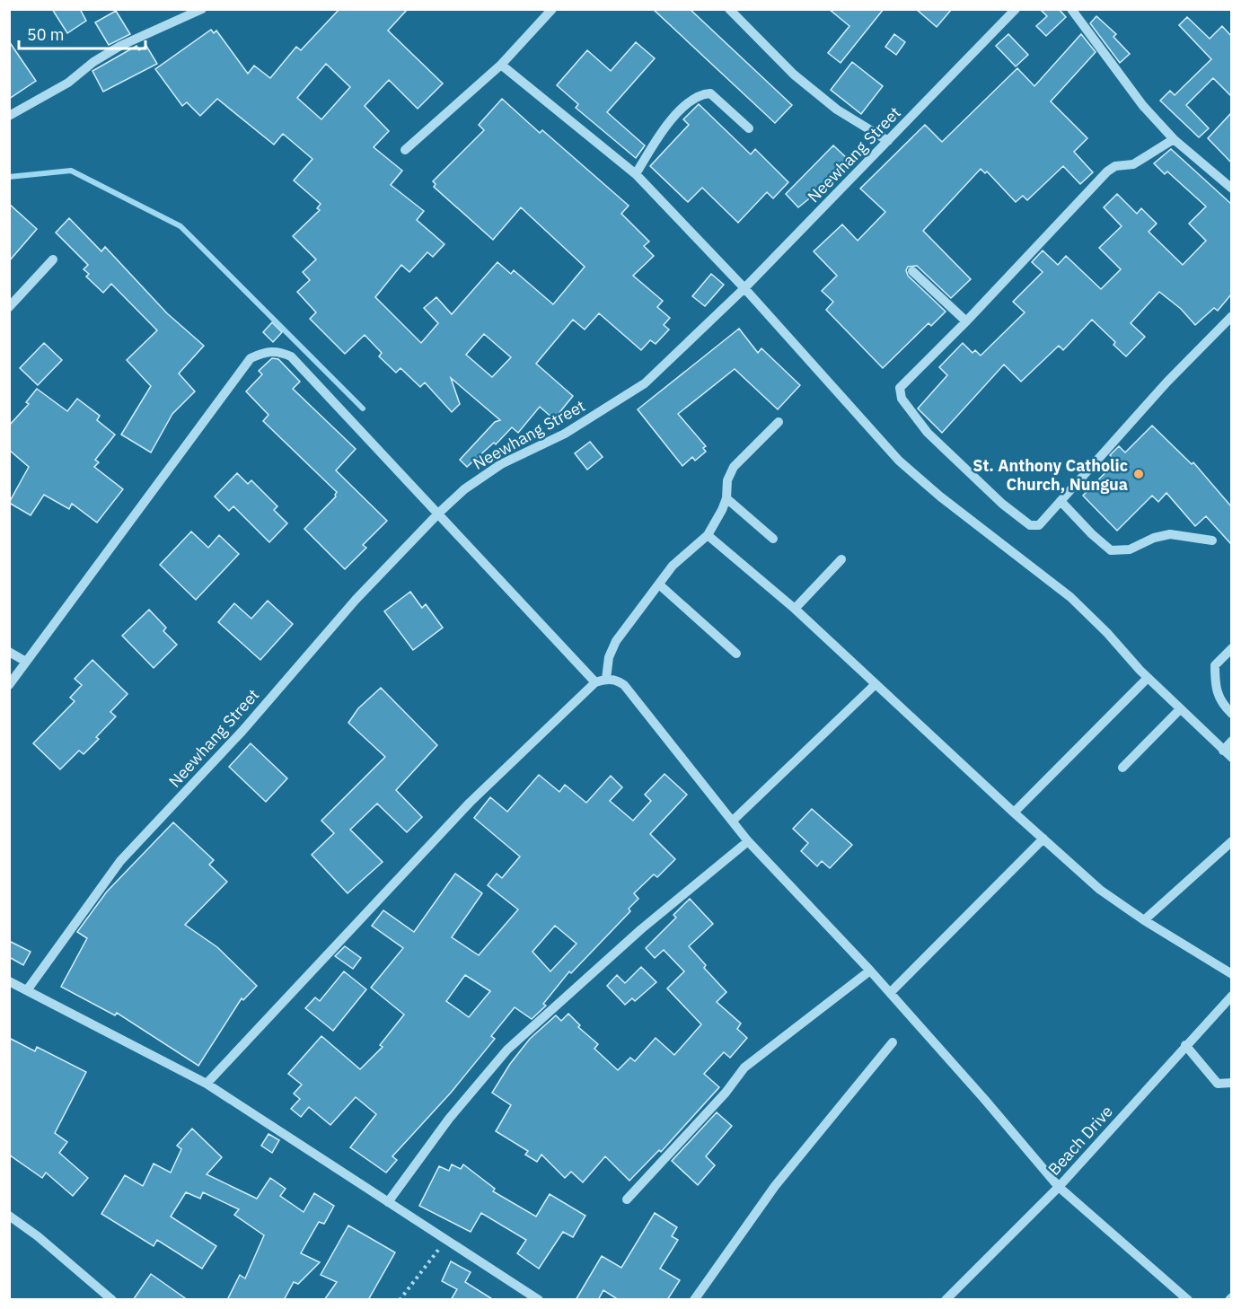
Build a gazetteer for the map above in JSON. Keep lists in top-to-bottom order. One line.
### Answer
{"streets":{"street":["Neewhang Street","Beach Drive"]},"places":["St. Anthony Catholic Church, Nungua"],"scale_bar":"50 m"}
